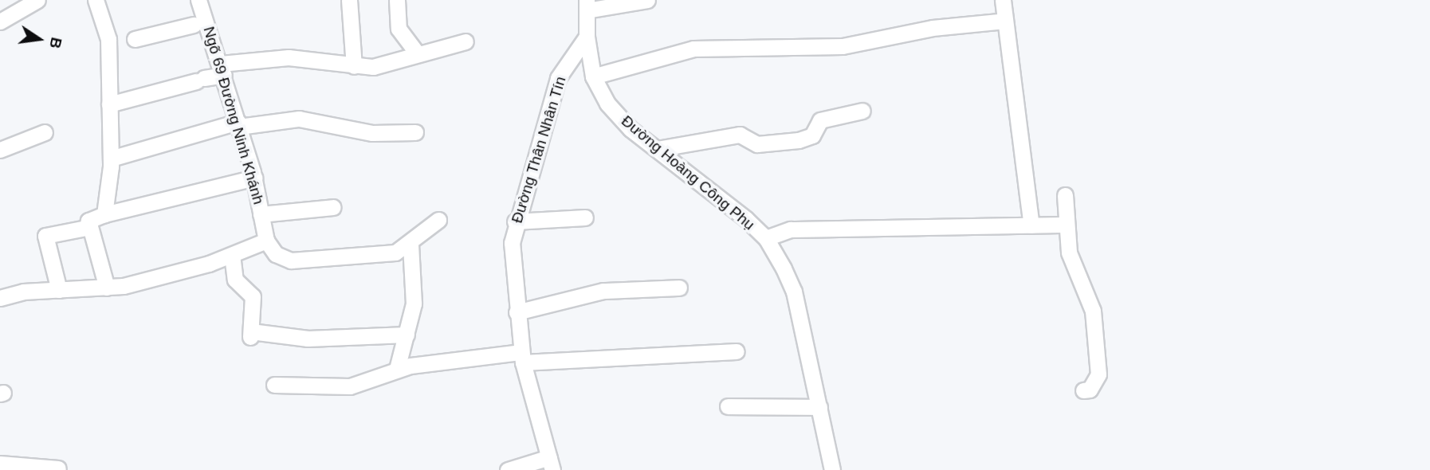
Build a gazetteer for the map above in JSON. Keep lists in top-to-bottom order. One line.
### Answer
{"streets":{"street":["Ngõ 69 Đường Ninh Khánh","Đường Thân Nhân Tín","Đường Hoàng Công Phụ"]},"crossings":[["Đường Thân Nhân Tín","Đường Hoàng Công Phụ"]],"north":"right"}
